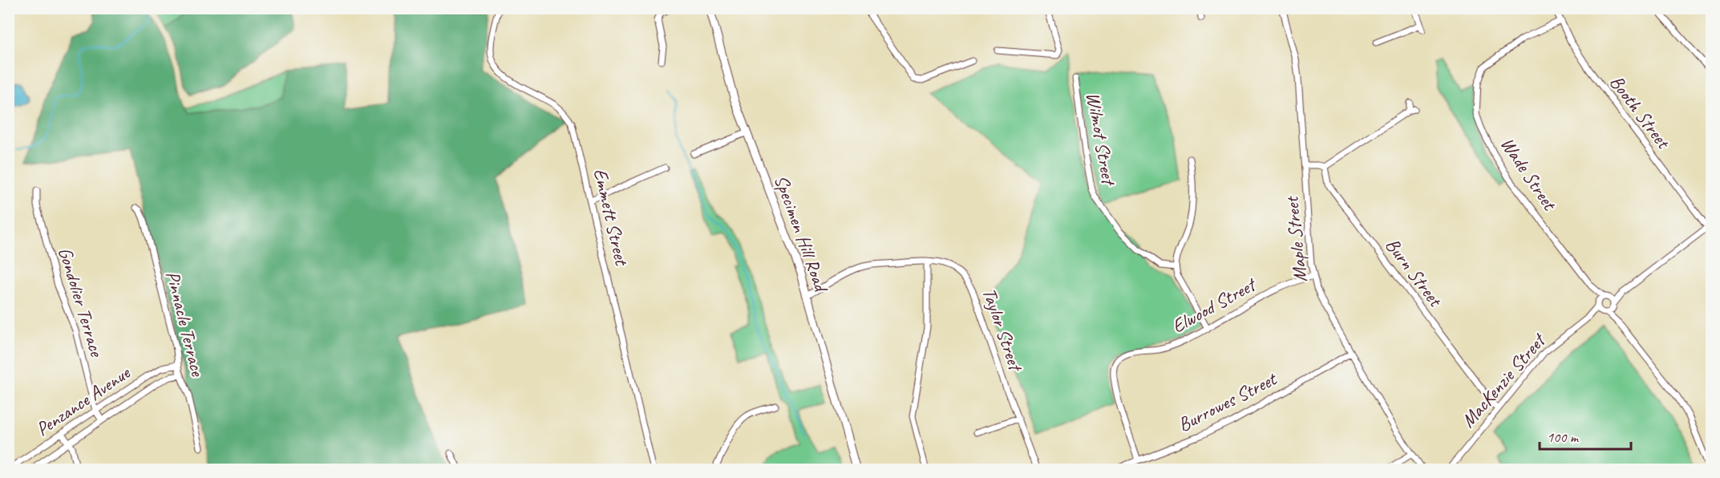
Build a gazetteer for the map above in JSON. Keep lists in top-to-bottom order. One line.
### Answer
{"streets":{"main road":["Specimen Hill Road"],"street":["Booth Street","Wilmot Street","Wade Street","Emmett Street","Maple Street","Burn Street","Gondolier Terrace","Elwood Street","Pinnacle Terrace","Taylor Street","MacKenzie Street","Penzance Avenue","Burrowes Street"]},"crossings":[["Booth Street","Wade Street"],["Wade Street","MacKenzie Street"],["Specimen Hill Road","Taylor Street"],["Maple Street","Elwood Street"],["Maple Street","Burrowes Street"],["Burn Street","MacKenzie Street"],["Gondolier Terrace","Penzance Avenue"],["Elwood Street","Burrowes Street"],["Pinnacle Terrace","Penzance Avenue"]],"scale_bar":"100 m"}
